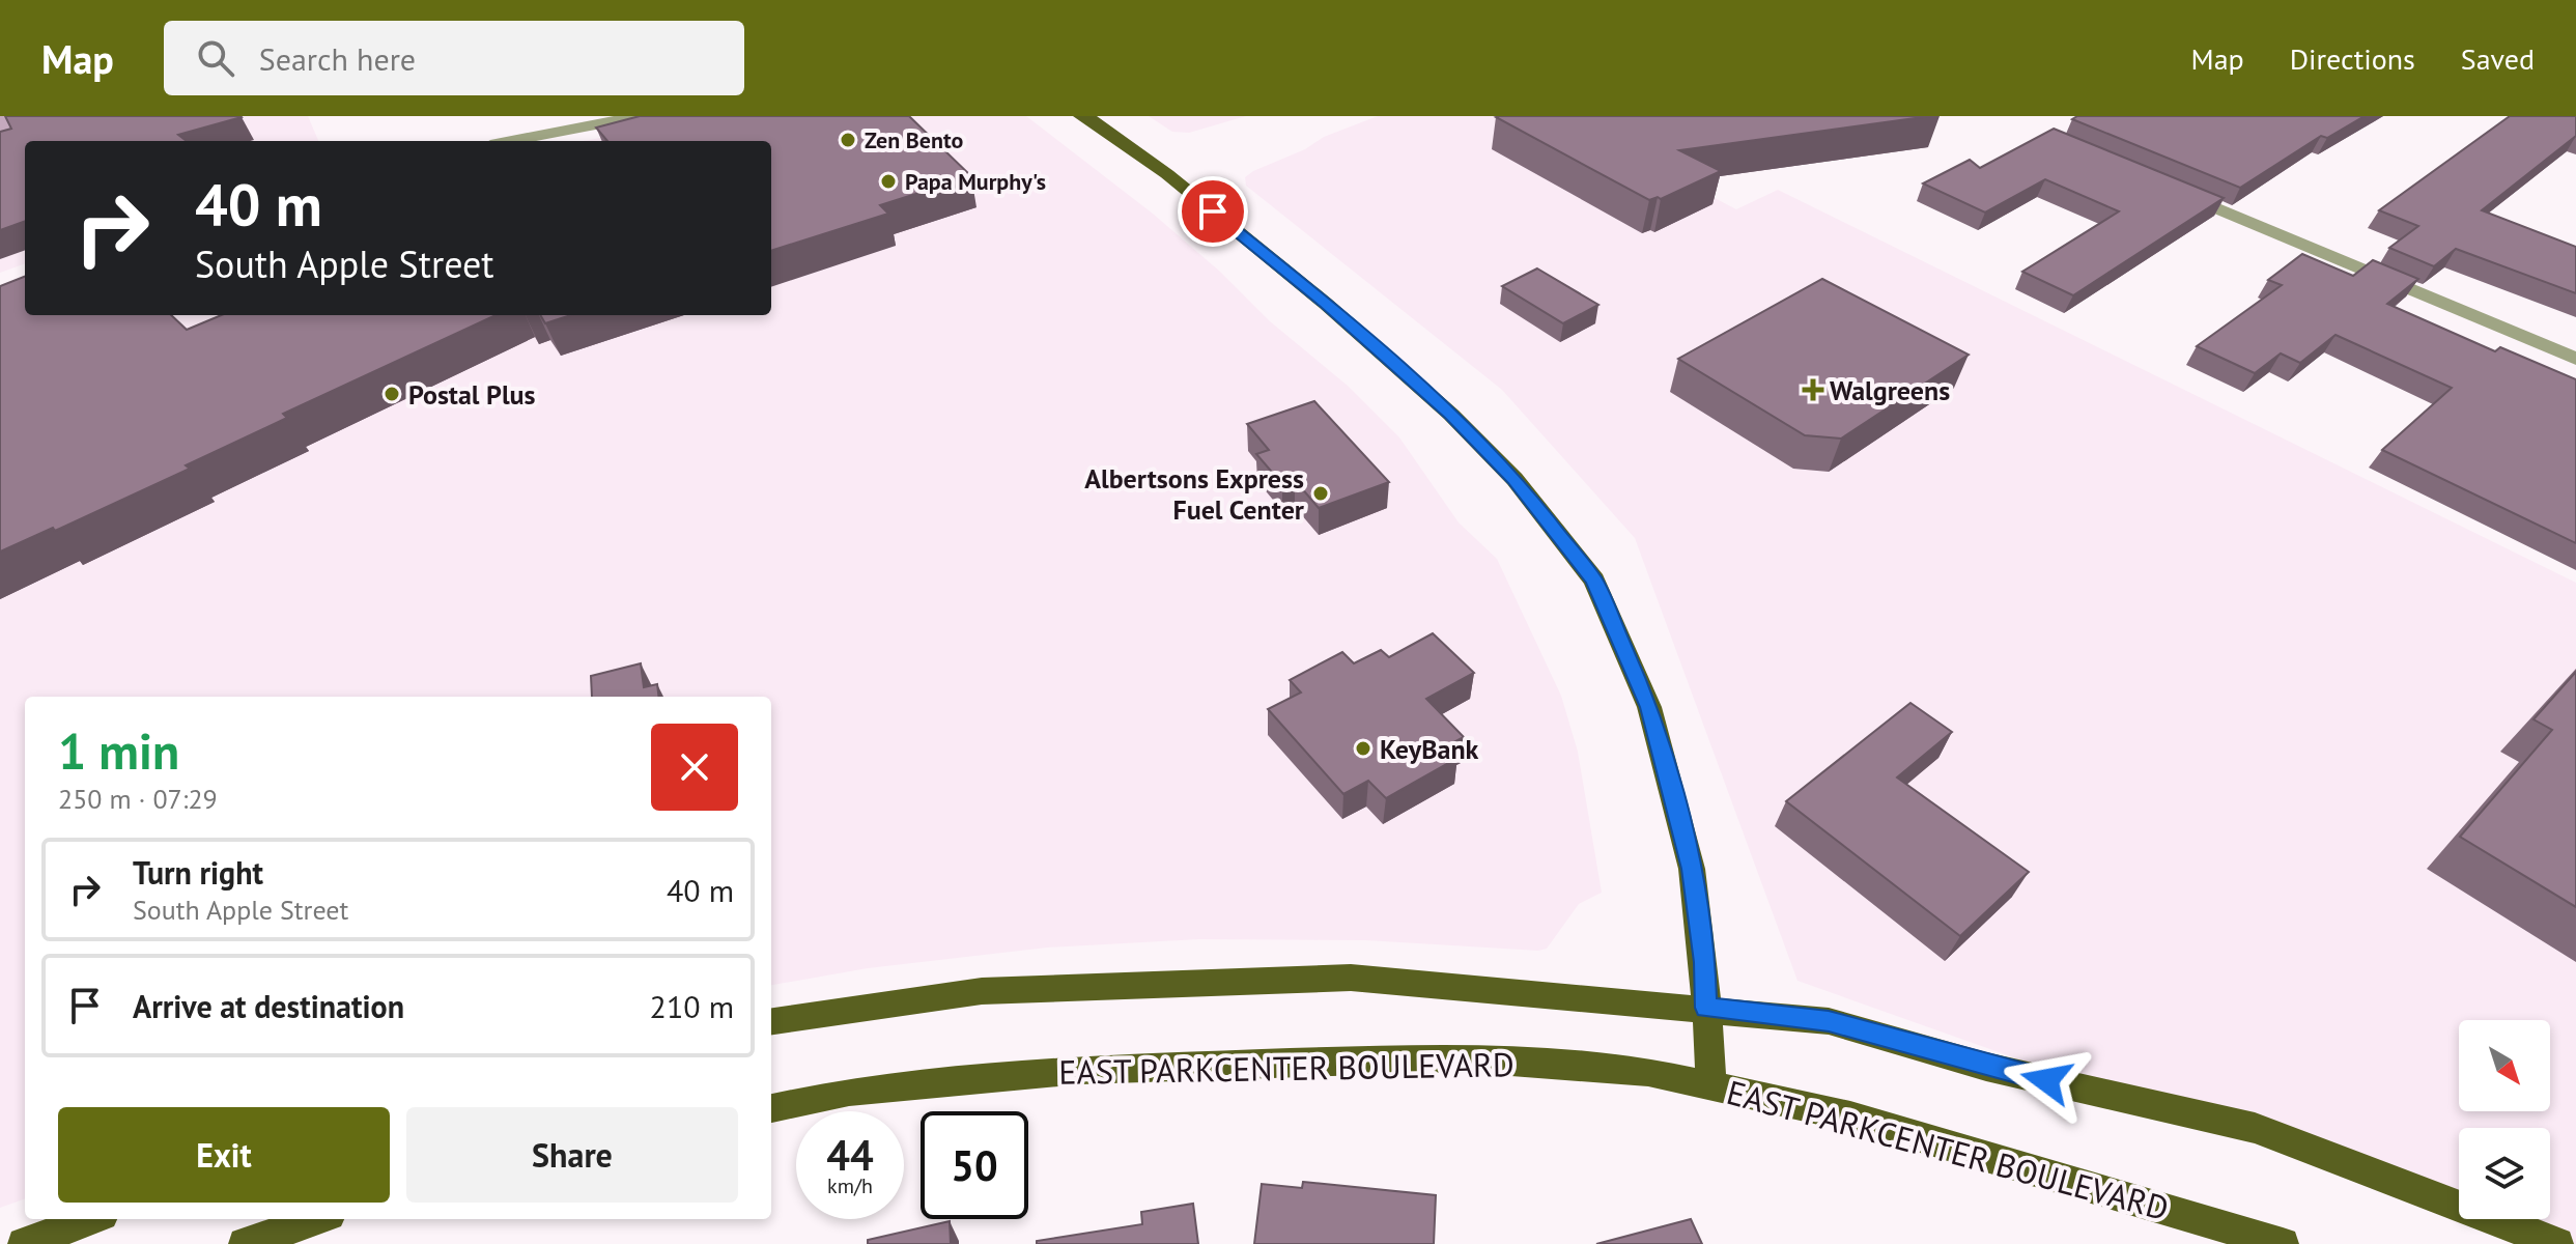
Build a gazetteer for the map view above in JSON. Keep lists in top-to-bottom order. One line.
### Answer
{"streets":{"main road":["EAST PARKCENTER BOULEVARD"]},"places":{"other":["Zen Bento","Papa Murphy's","Postal Plus","Albertsons Express Fuel Center","KeyBank"],"health":["Walgreens"]},"north":"bottom right","page":{"header":"Map","search":"Search here","nav":["Map","Directions","Saved"],"turn":["40 m","South Apple Street"],"heading":["1 min","250 m · 07:29"],"list":[{"name":"Turn right","note":"South Apple Street","value":"40 m"},{"name":"Arrive at destination","value":"210 m"}],"buttons":["Exit","Share"],"speed":"44 km/h","limit":"50"}}
